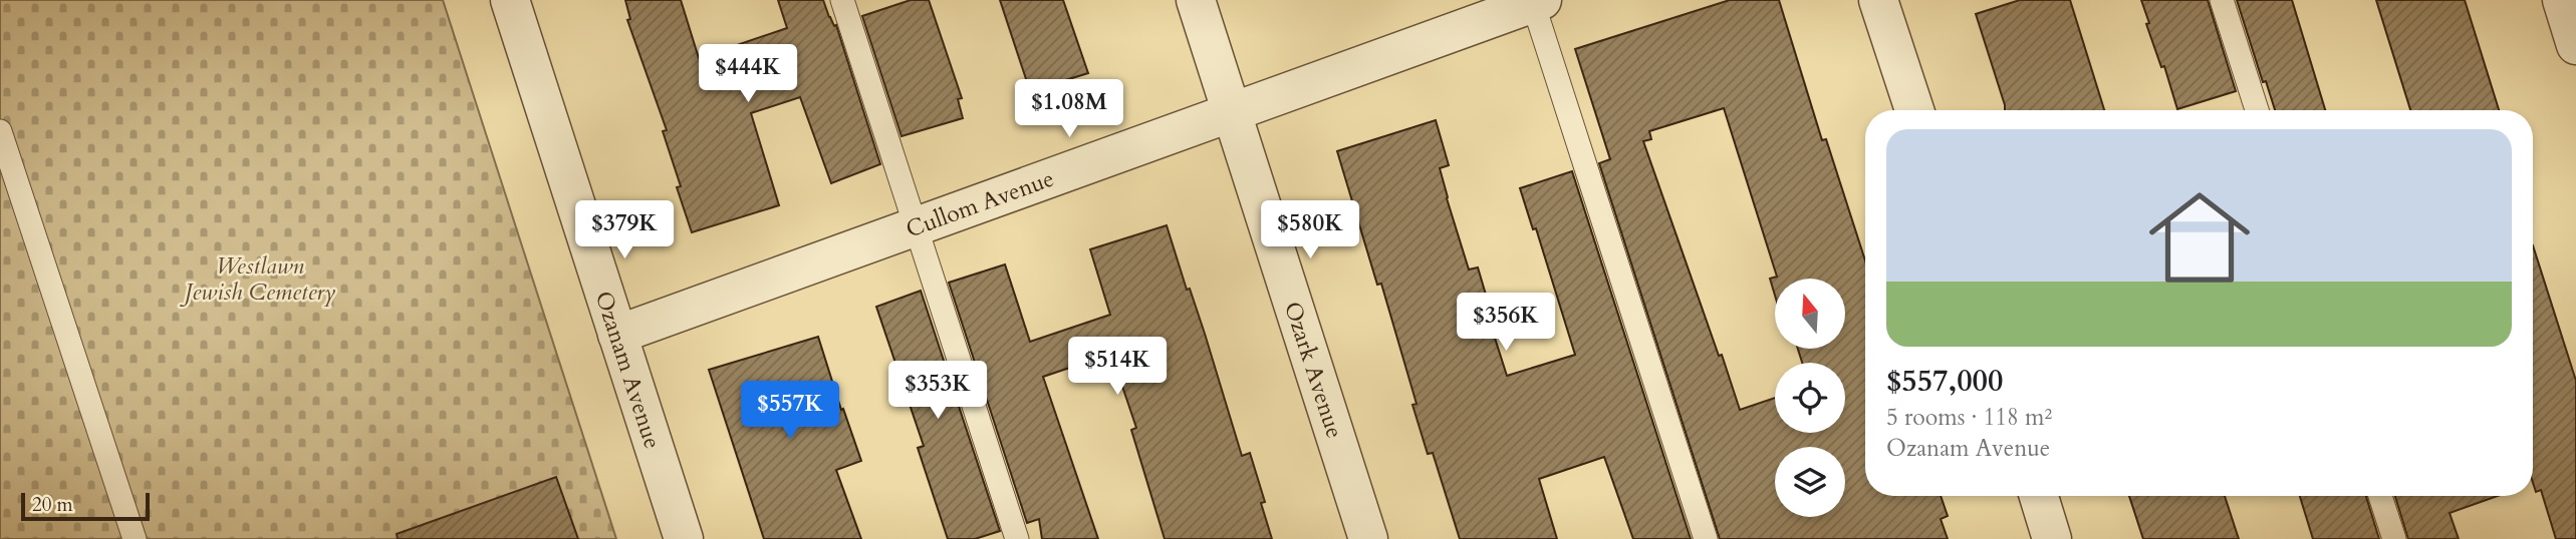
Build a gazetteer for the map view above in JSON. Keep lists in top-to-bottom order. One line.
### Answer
{"streets":{"street":["Cullom Avenue","Ozanam Avenue","Ozark Avenue"]},"crossings":[["Cullom Avenue","Ozanam Avenue"],["Cullom Avenue","Ozark Avenue"]],"parks":["Westlawn Jewish Cemetery"],"scale_bar":"20 m","north":"top","page":{"price":["$444K","$1.08M","$379K","$580K","$356K","$514K","$353K","$557K"],"list":[{"name":"$557,000","note":"5 rooms · 118 m² · Ozanam Avenue"}],"scale":"20 m"}}
